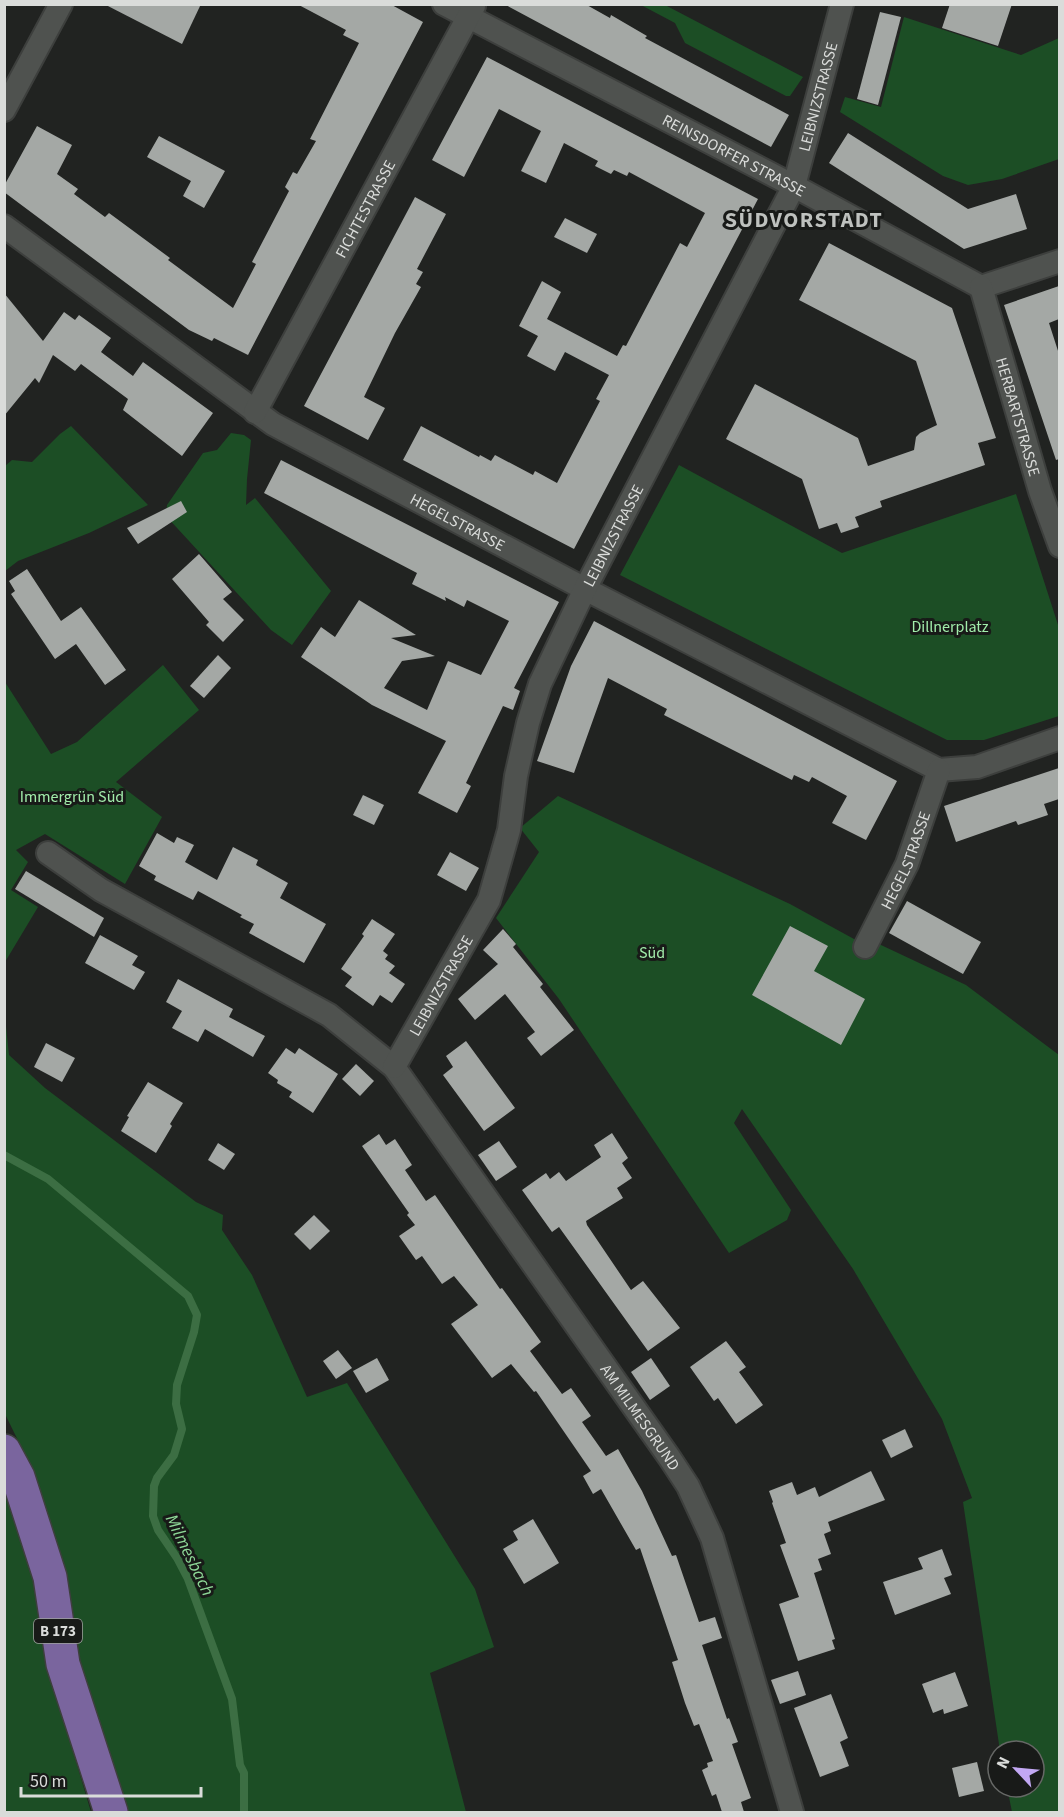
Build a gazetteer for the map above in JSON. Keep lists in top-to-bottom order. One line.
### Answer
{"streets":{"main road":["B 173"],"street":["LEIBNIZSTRASSE","REINSDORFER STRASSE","FICHTESTRASSE","HERBARTSTRASSE","HEGELSTRASSE","AM MILMESGRUND"]},"crossings":[["LEIBNIZSTRASSE","REINSDORFER STRASSE"],["LEIBNIZSTRASSE","HEGELSTRASSE"],["LEIBNIZSTRASSE","AM MILMESGRUND"],["REINSDORFER STRASSE","FICHTESTRASSE"],["REINSDORFER STRASSE","HERBARTSTRASSE"],["FICHTESTRASSE","HEGELSTRASSE"]],"districts":["SÜDVORSTADT"],"water":["Milmesbach"],"parks":["Dillnerplatz","Immergrün Süd","Süd"],"scale_bar":"50 m","north":"top left"}
